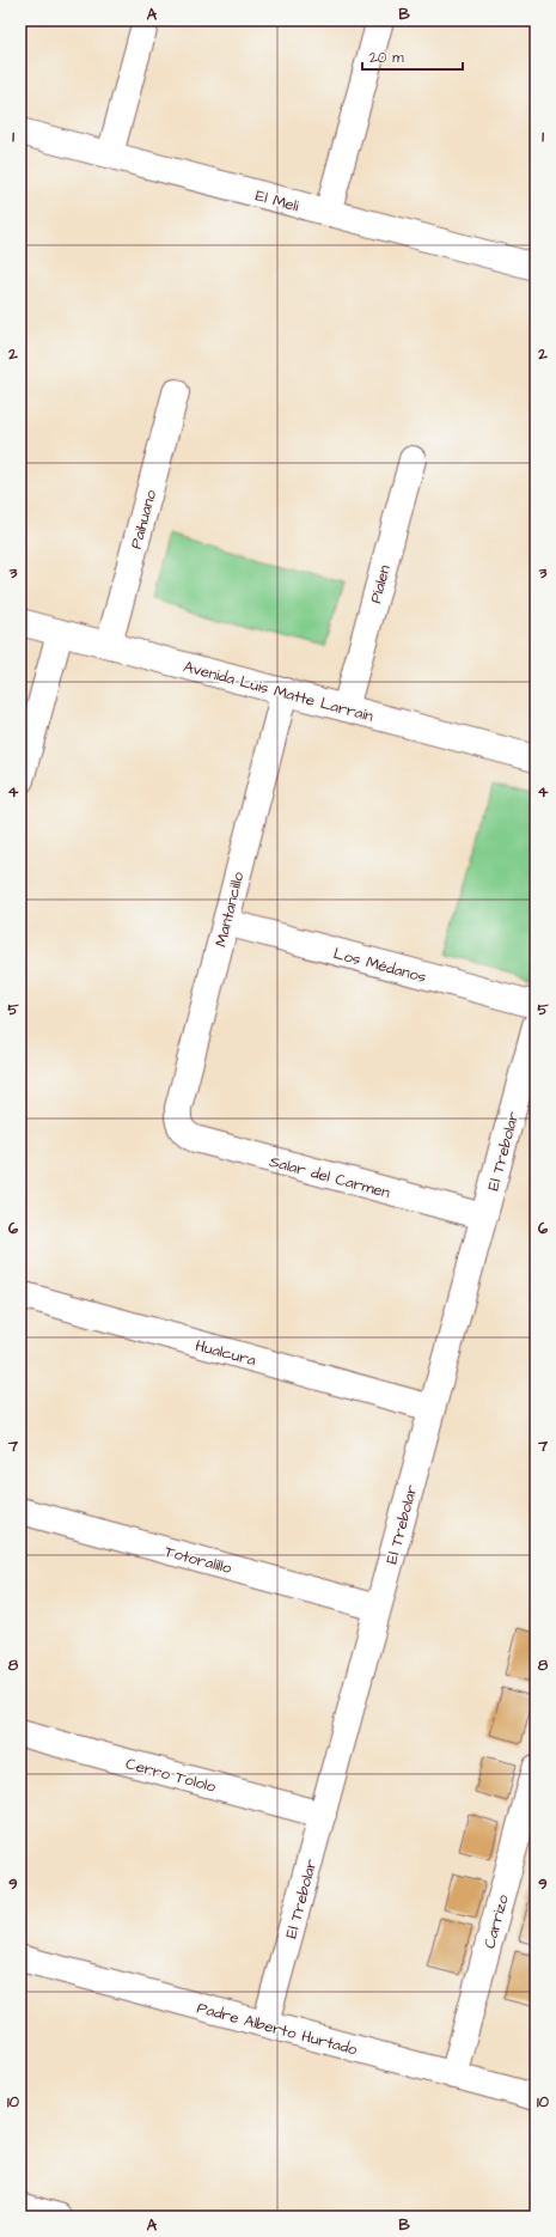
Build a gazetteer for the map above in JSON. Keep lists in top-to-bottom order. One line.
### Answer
{"streets":{"street":["El Meli","Paihuano","Pialen","Avenida Luis Matte Larraín","Mantancillo","Los Médanos","El Trebolar","Salar del Carmen","Hualcura","Totoralillo","Cerro Tololo","Carrizo","Padre Alberto Hurtado"]},"crossings":[["Paihuano","Avenida Luis Matte Larraín"],["Pialen","Avenida Luis Matte Larraín"],["Avenida Luis Matte Larraín","Mantancillo"],["Mantancillo","Los Médanos"],["Mantancillo","Salar del Carmen"],["El Trebolar","Salar del Carmen"],["El Trebolar","Hualcura"],["El Trebolar","Totoralillo"],["El Trebolar","Cerro Tololo"],["El Trebolar","Padre Alberto Hurtado"],["Carrizo","Padre Alberto Hurtado"]],"scale_bar":"20 m","grid":{"columns":["A","B"],"rows":["1","2","3","4","5","6","7","8","9","10"]}}
